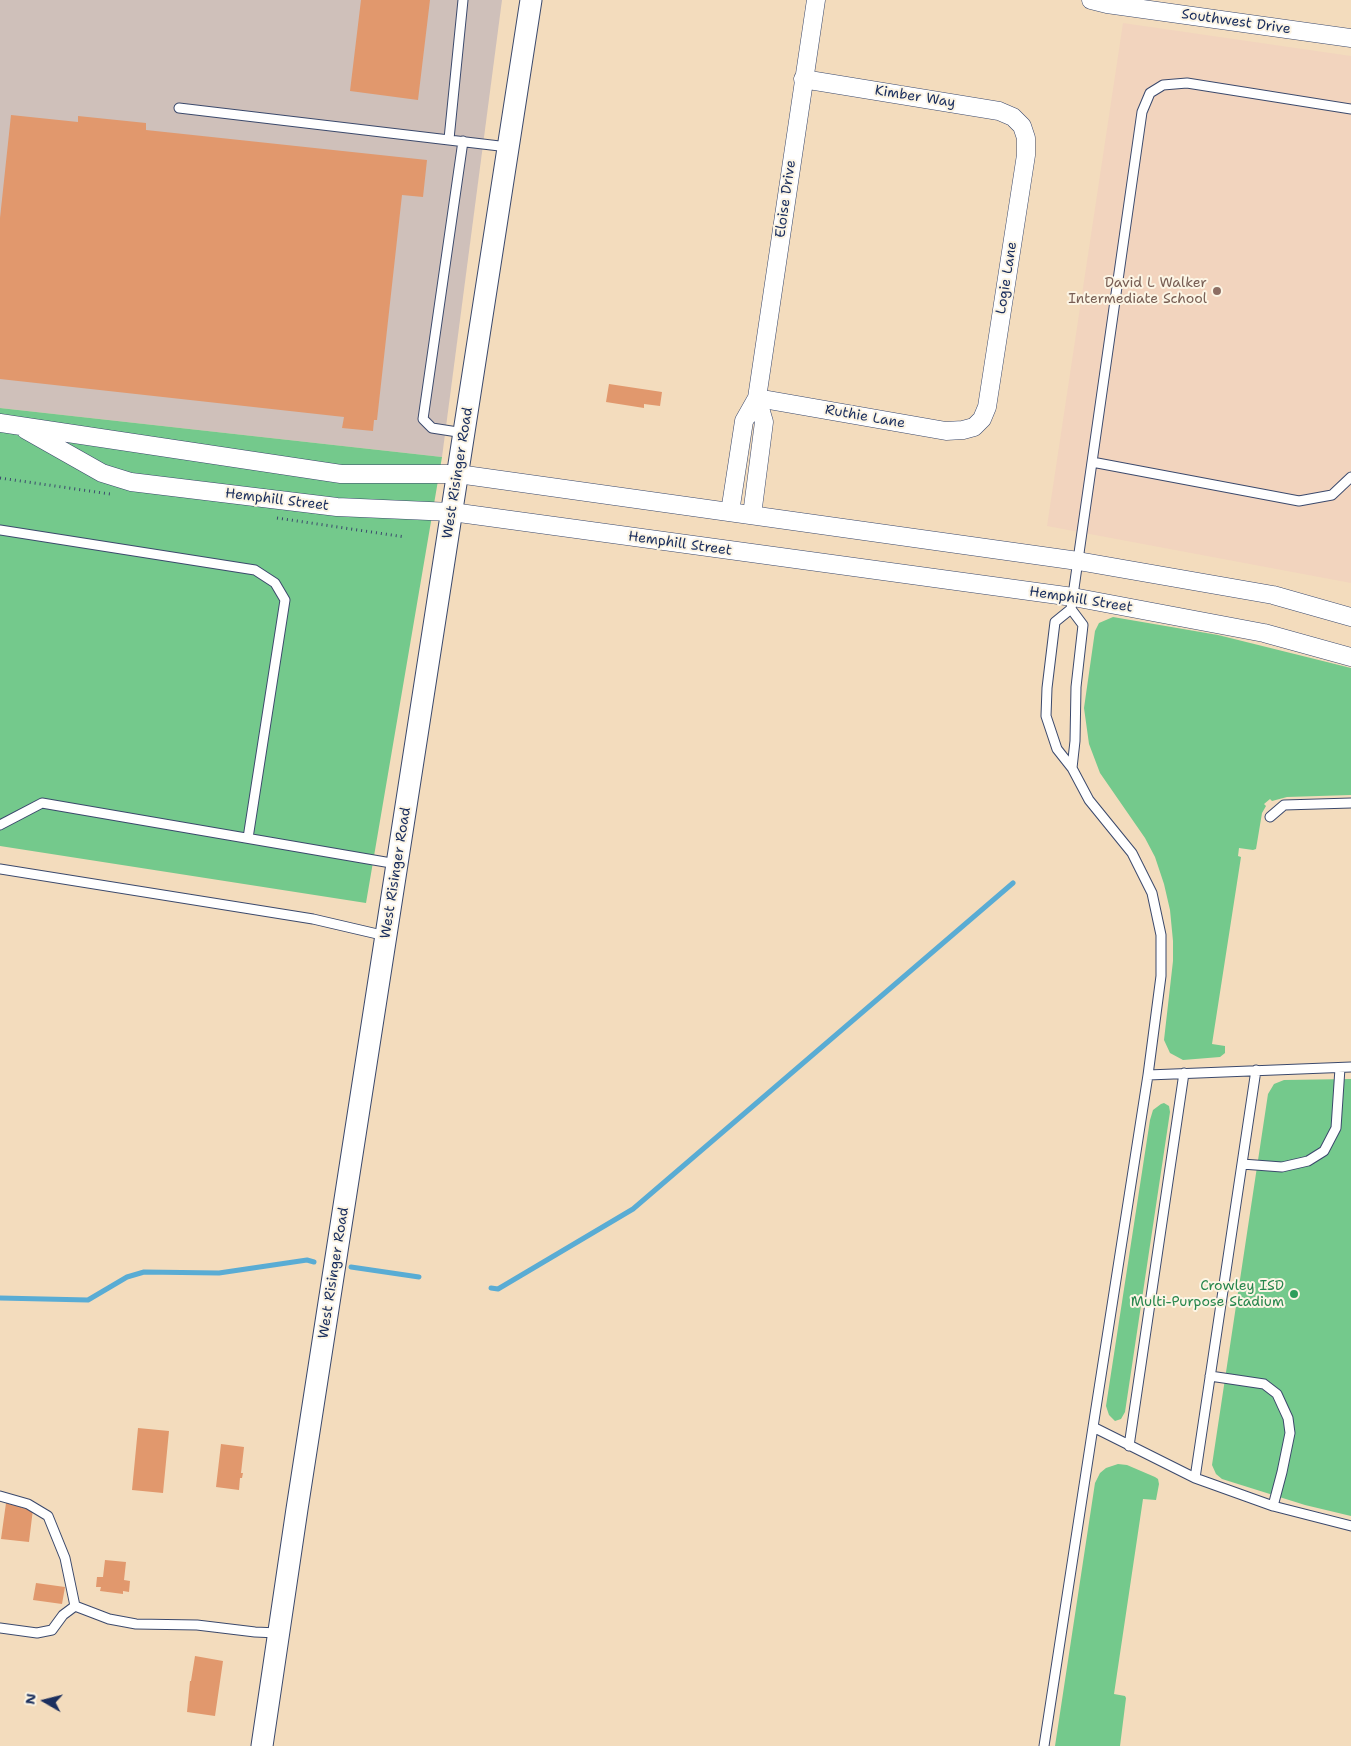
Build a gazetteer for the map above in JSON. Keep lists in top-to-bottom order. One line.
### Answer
{"streets":{"street":["Southwest Drive","Kimber Way","Eloise Drive","Logie Lane","Ruthie Lane","West Risinger Road","Hemphill Street"]},"crossings":[["Kimber Way","Eloise Drive"],["Kimber Way","Logie Lane"],["Eloise Drive","Ruthie Lane"],["Eloise Drive","Hemphill Street"],["Logie Lane","Ruthie Lane"],["West Risinger Road","Hemphill Street"]],"places":["David L Walker Intermediate School","Crowley ISD Multi-Purpose Stadium"],"north":"left"}
